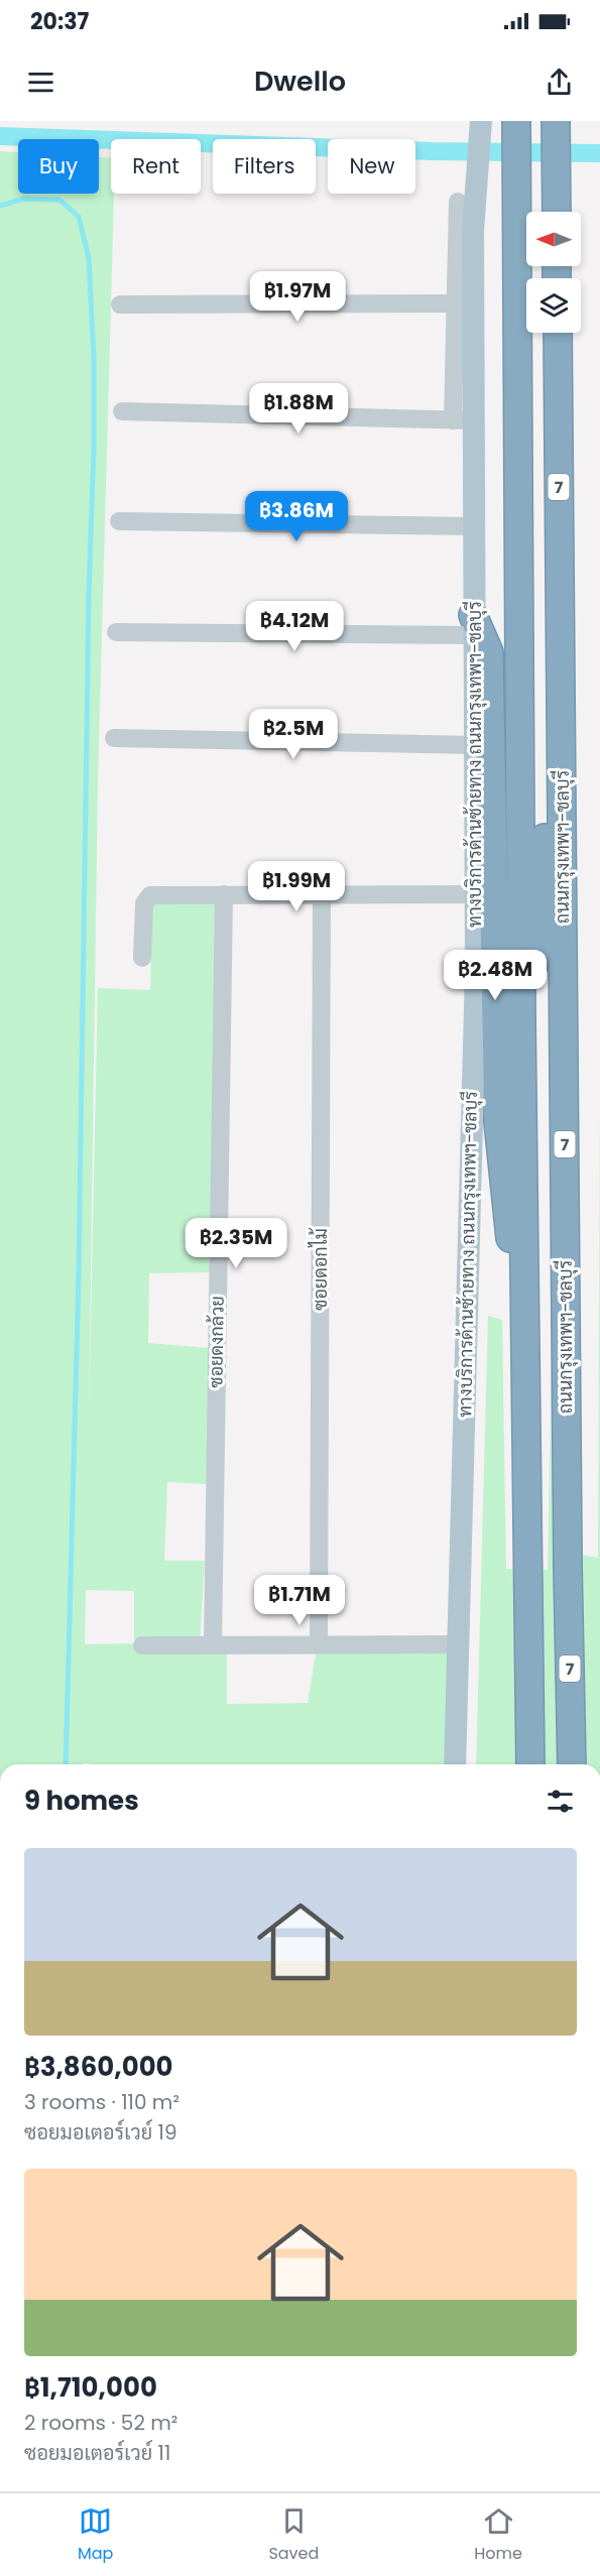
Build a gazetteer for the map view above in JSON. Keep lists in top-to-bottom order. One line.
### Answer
{"streets":{"highway":["7","ถนนกรุงเทพฯ-ชลบุรี"],"main road":["ทางบริการด้านซ้ายทาง ถนนกรุงเทพฯ-ชลบุรี"],"street":["ซอยดอกไม้","ซอยดงกล้วย"]},"north":"left","page":{"status":"20:37","header":"Dwello","chip":["Buy","Rent","Filters","New"],"price":["฿1.97M","฿1.88M","฿3.86M","฿4.12M","฿2.5M","฿1.99M","฿2.48M","฿2.35M","฿1.71M"],"heading":"9 homes","list":[{"name":"฿3,860,000","note":"3 rooms · 110 m² · ซอยมอเตอร์เวย์ 19"},{"name":"฿1,710,000","note":"2 rooms · 52 m² · ซอยมอเตอร์เวย์ 11"}],"tabs":["Map","Saved","Home"]}}
